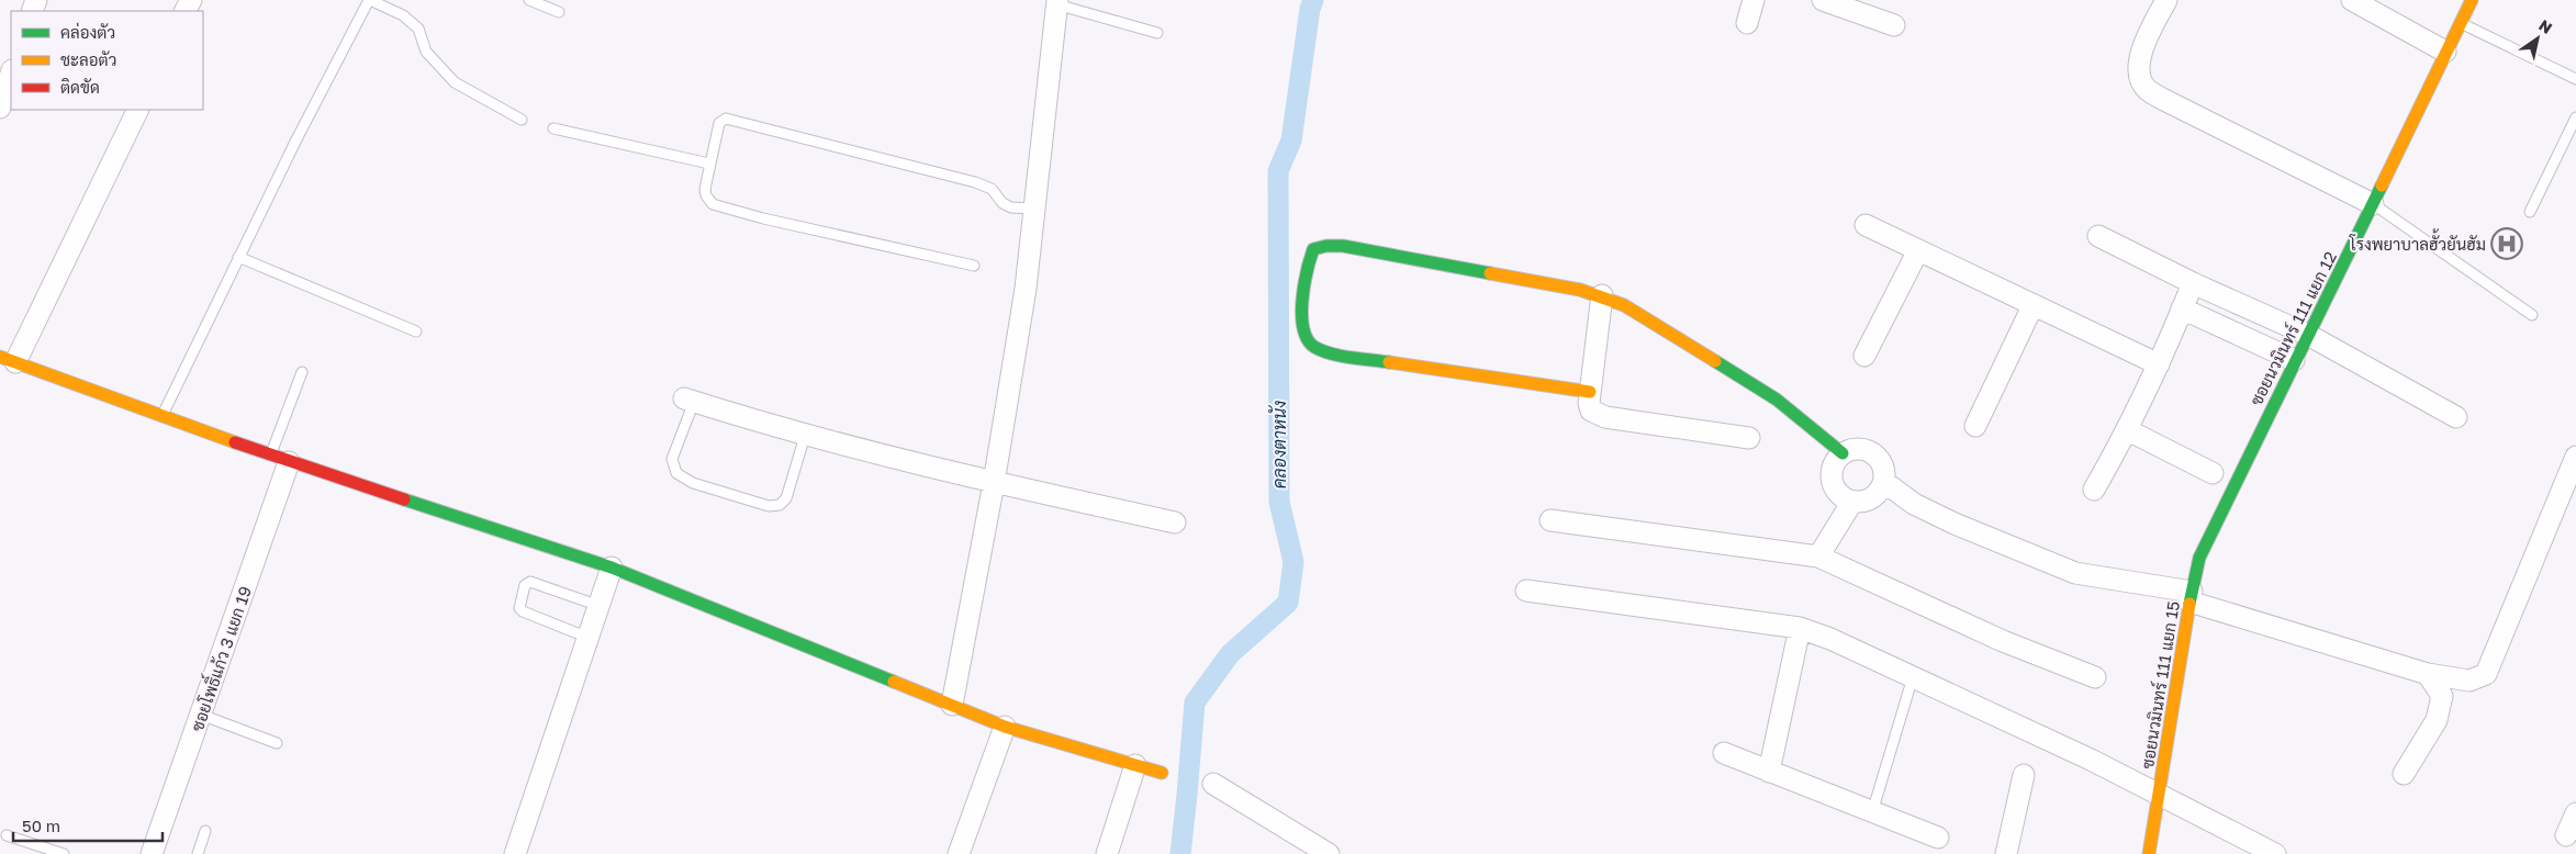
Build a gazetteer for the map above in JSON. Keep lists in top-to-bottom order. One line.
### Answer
{"streets":{"street":["ซอยนวมินทร์ 111 แยก 12","ซอยโพธิ์แก้ว 3 แยก 19","ซอยนวมินทร์ 111 แยก 15"]},"crossings":[["ซอยนวมินทร์ 111 แยก 12","ซอยนวมินทร์ 111 แยก 15"]],"water":["คลองตาหนัง"],"places":{"hospital":["โรงพยาบาลฮั้วยันฮัม"]},"legend":["คล่องตัว","ชะลอตัว","ติดขัด"],"scale_bar":"50 m","north":"top right"}
